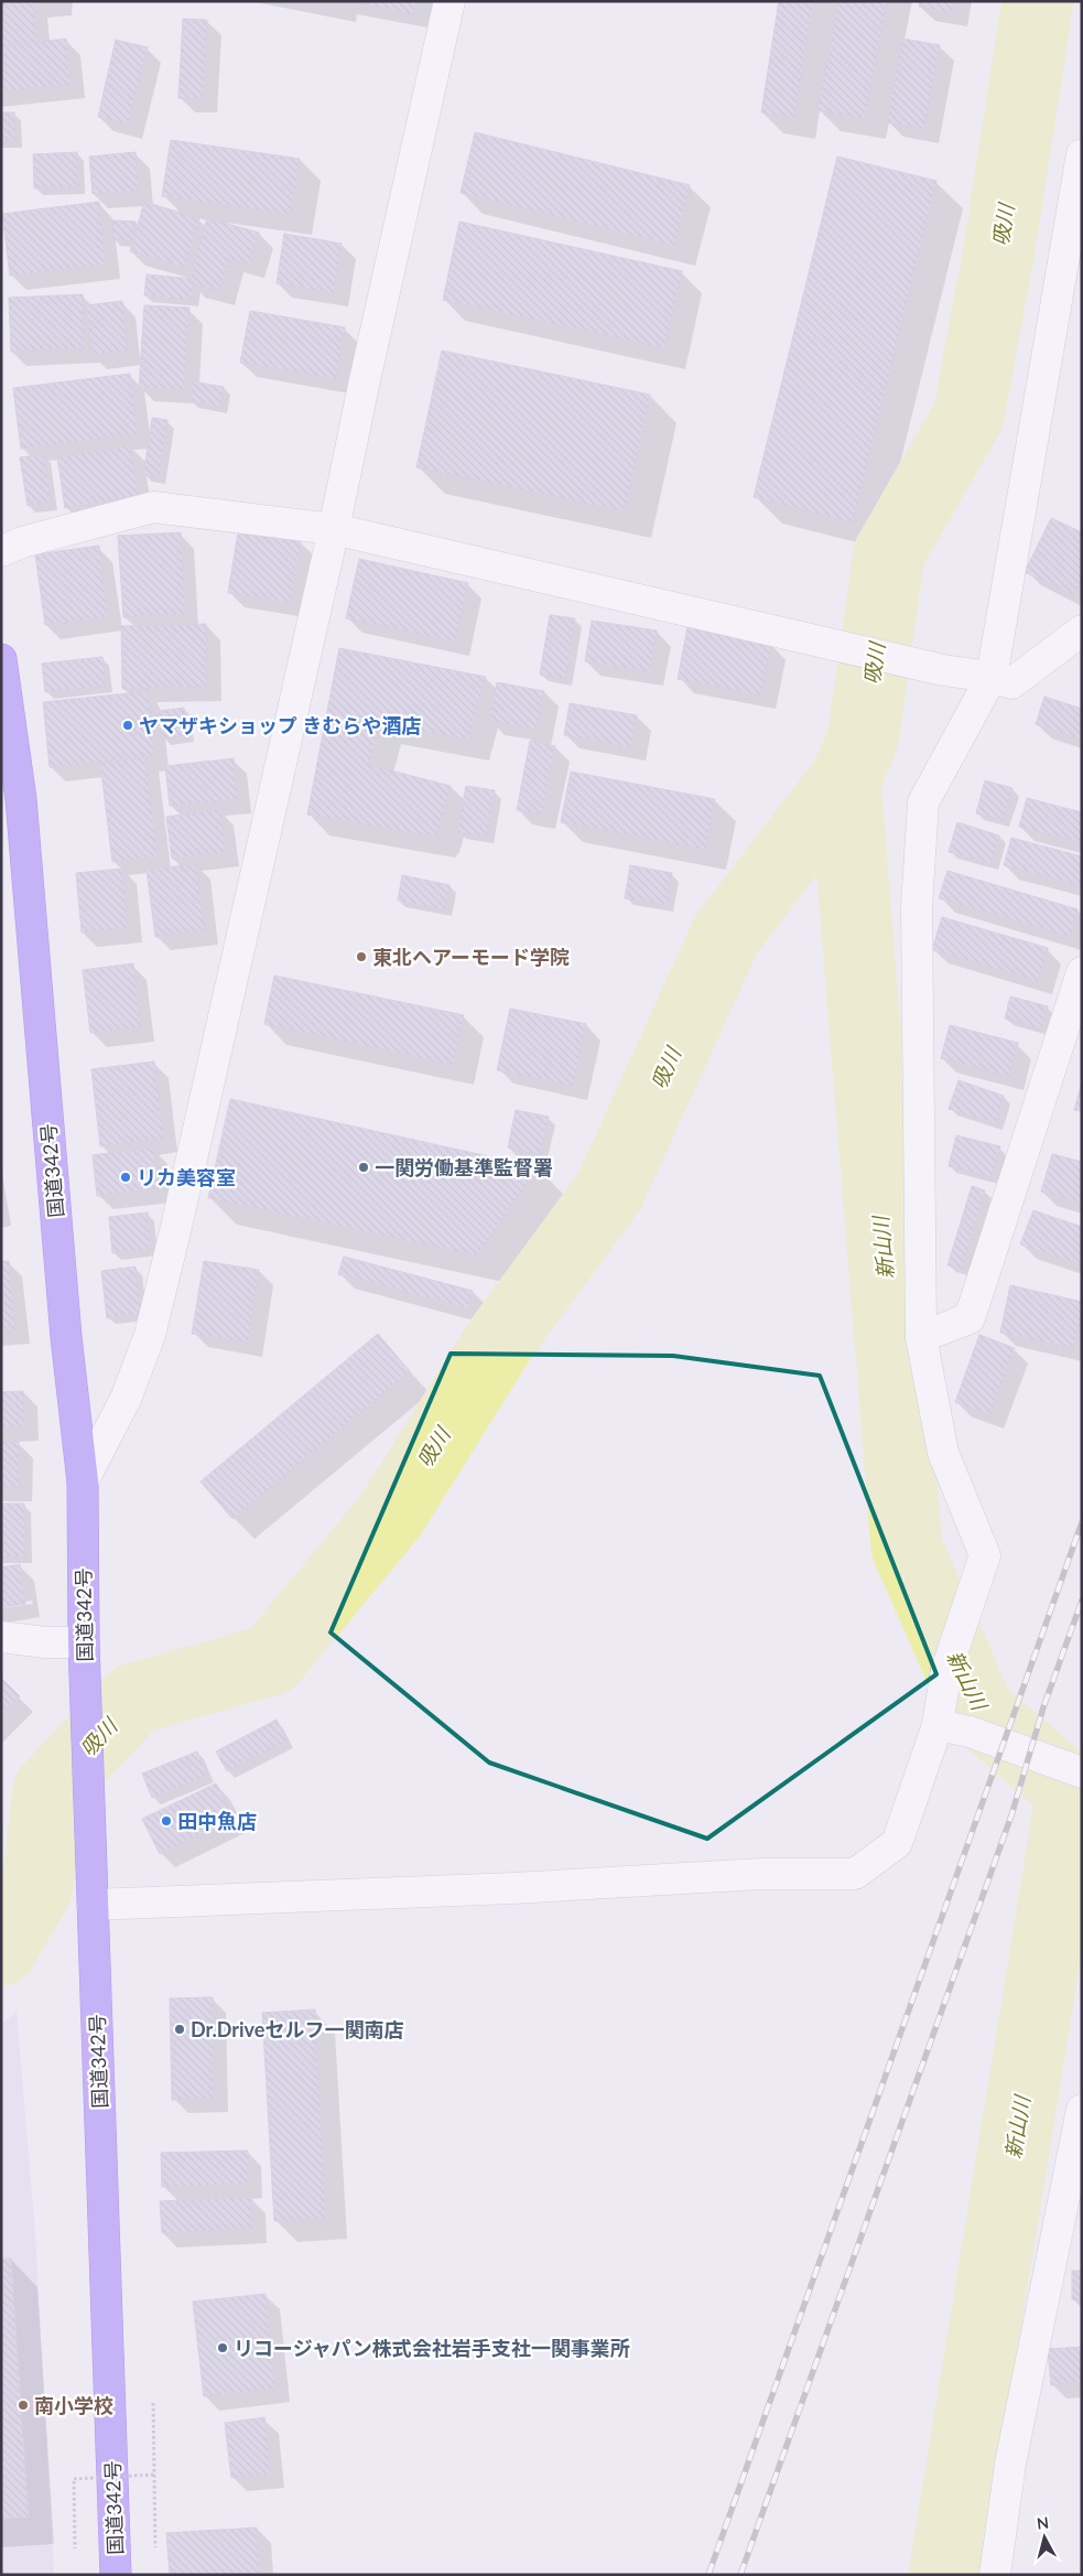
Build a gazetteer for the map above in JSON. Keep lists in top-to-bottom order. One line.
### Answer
{"streets":{"highway":["国道342号"]},"water":["吸川","新山川"],"places":["ヤマザキショップ きむらや酒店","東北ヘアーモード学院","一関労働基準監督署","リカ美容室","田中魚店","Dr.Driveセルフ一関南店","リコージャパン株式会社岩手支社一関事業所","南小学校"],"north":"top"}
